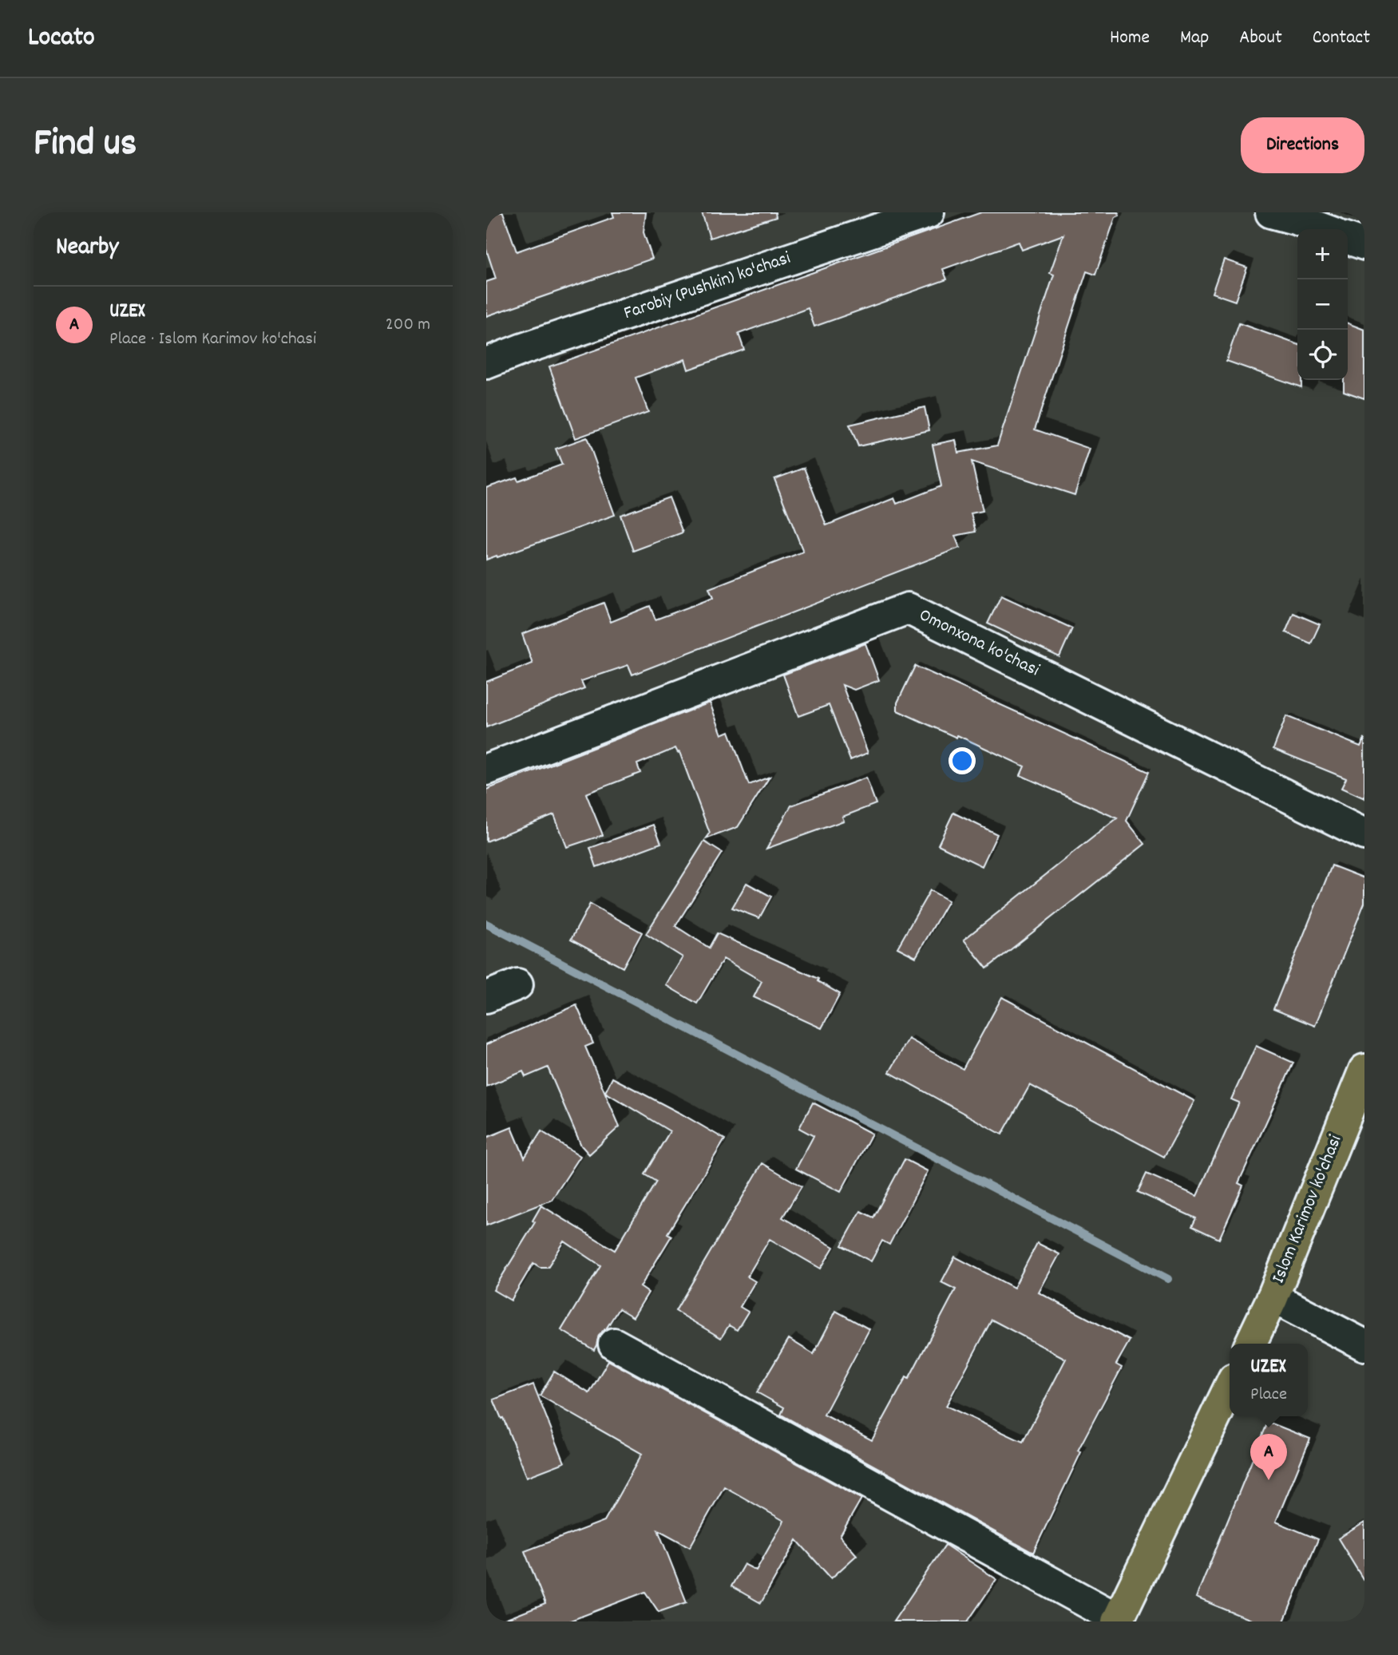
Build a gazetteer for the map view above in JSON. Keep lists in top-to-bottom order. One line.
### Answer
{"streets":{"main road":["Islom Karimov ko'chasi"],"street":["Farobiy (Pushkin) ko'chasi","Omonxona ko'chasi"]},"page":{"header":"Locato","nav":["Home","Map","About","Contact"],"title":"Find us","buttons":"Directions","heading":"Nearby","map_buttons":["+","−"],"list":[{"mark":"A","name":"UZEX","note":"Place · Islom Karimov ko'chasi","value":"200 m"}],"popup":["UZEX","Place"],"pins":"A"}}
